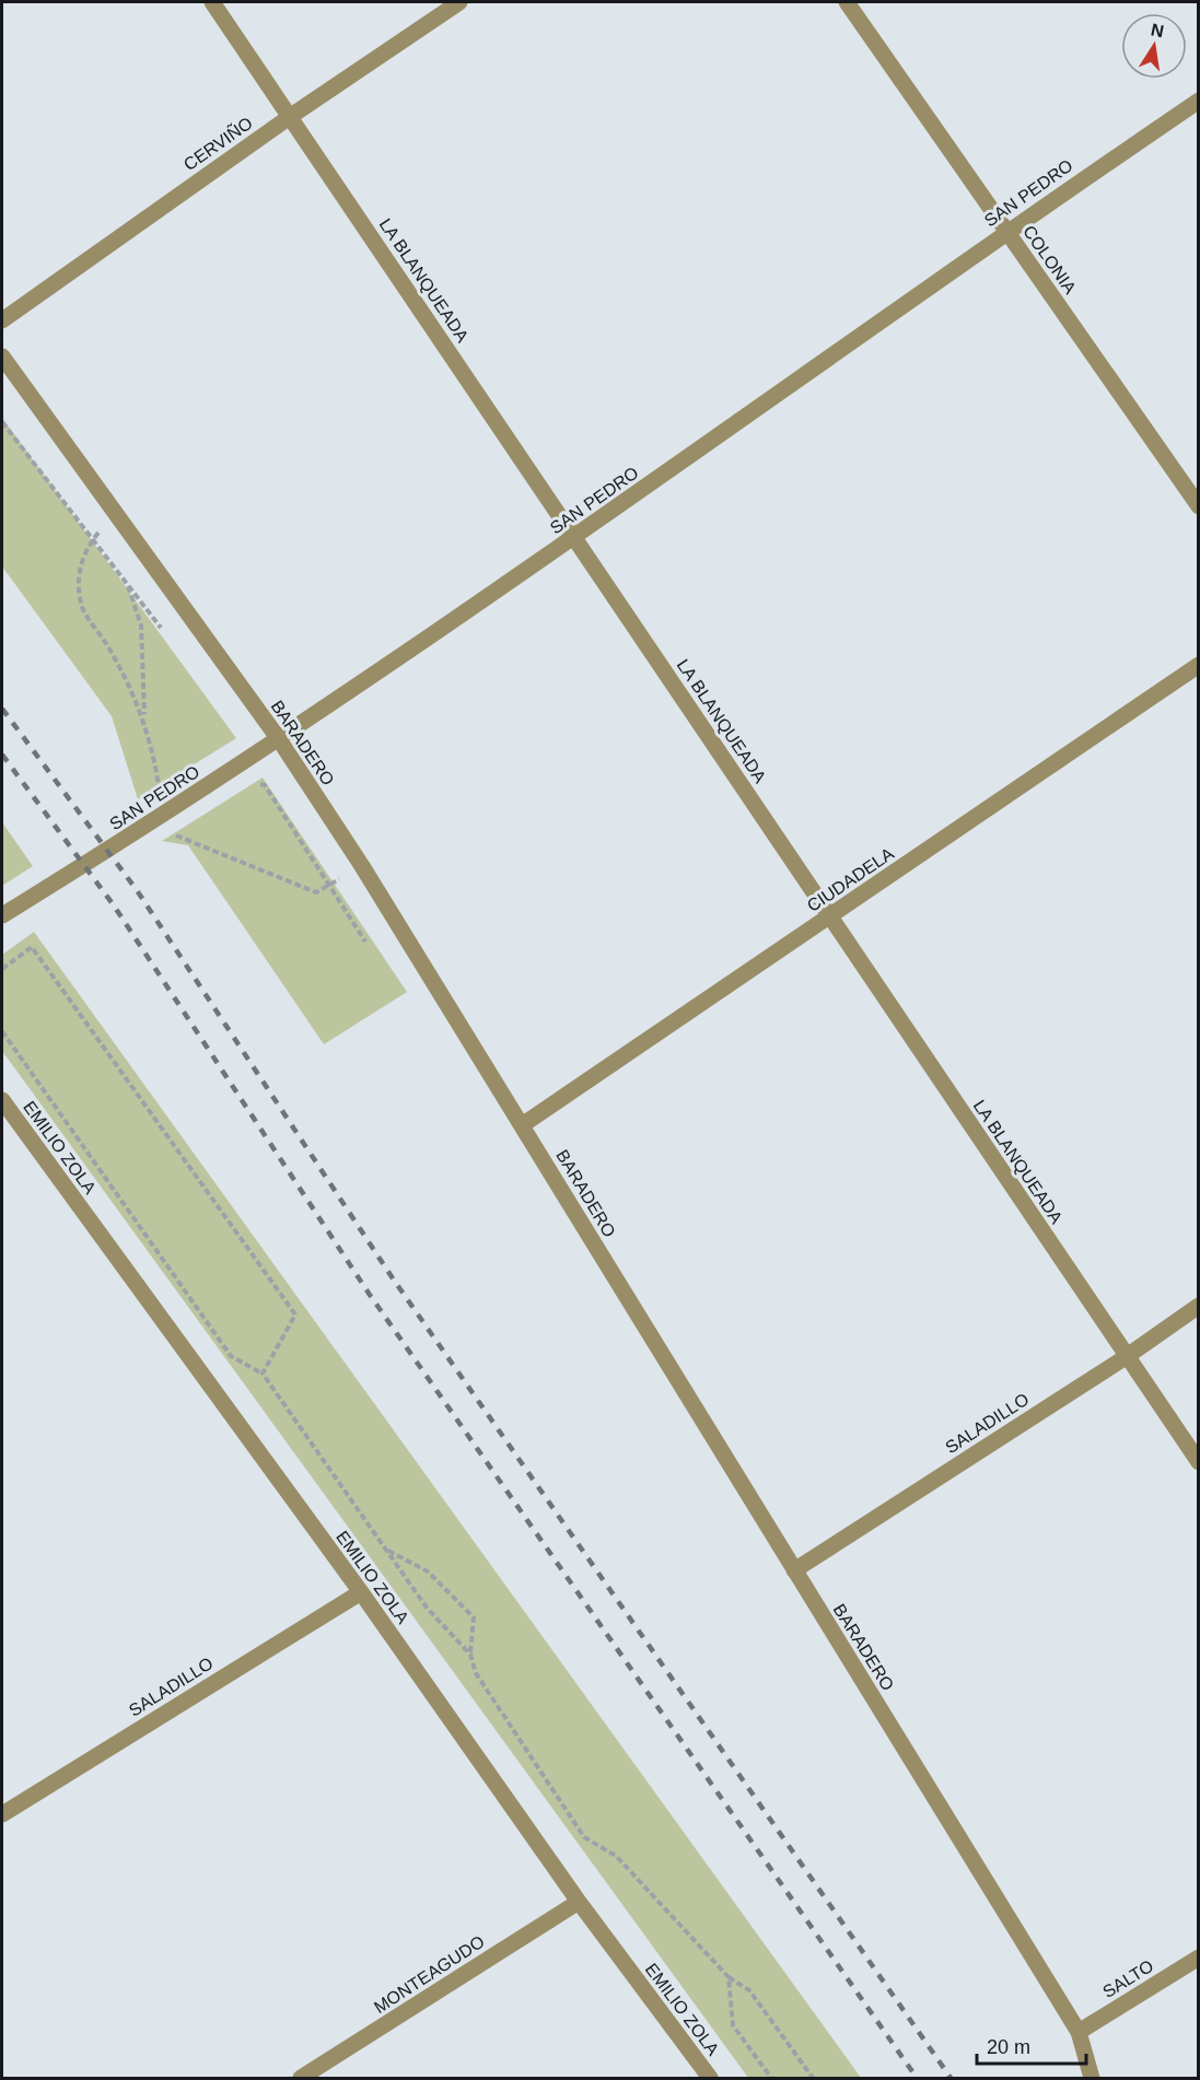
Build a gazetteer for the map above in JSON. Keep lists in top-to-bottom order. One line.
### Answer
{"streets":{"street":["CERVIÑO","SAN PEDRO","COLONIA","LA BLANQUEADA","BARADERO","CIUDADELA","EMILIO ZOLA","SALADILLO","MONTEAGUDO","SALTO"]},"crossings":[["CERVIÑO","LA BLANQUEADA"],["SAN PEDRO","COLONIA"],["SAN PEDRO","LA BLANQUEADA"],["SAN PEDRO","BARADERO"],["LA BLANQUEADA","CIUDADELA"],["LA BLANQUEADA","SALADILLO"],["BARADERO","CIUDADELA"],["BARADERO","SALADILLO"],["BARADERO","SALTO"],["EMILIO ZOLA","SALADILLO"],["EMILIO ZOLA","MONTEAGUDO"]],"scale_bar":"20 m","north":"top"}
